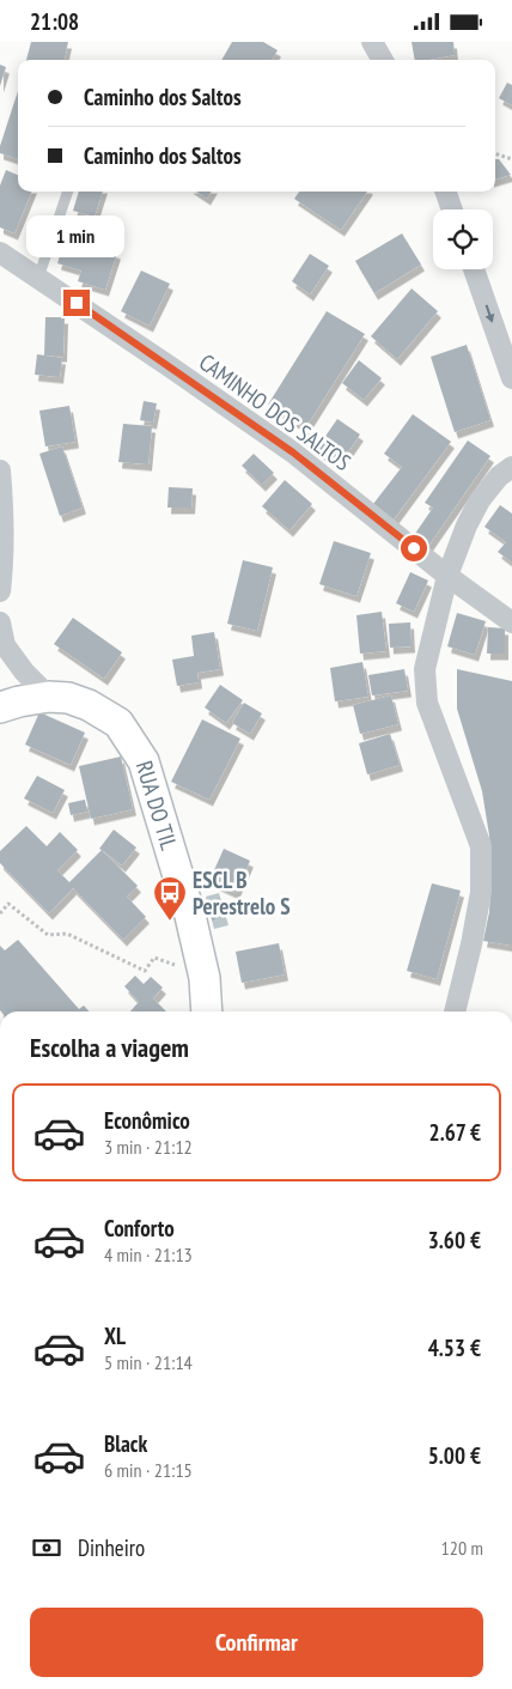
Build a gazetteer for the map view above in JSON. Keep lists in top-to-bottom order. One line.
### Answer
{"streets":{"main road":["RUA DO TIL"],"street":["CAMINHO DOS SALTOS"]},"places":{"bus stop":["ESCL B Perestrelo S"]},"page":{"status":"21:08","banner":["Caminho dos Saltos","Caminho dos Saltos"],"bubble":"1 min","heading":"Escolha a viagem","list":[{"name":"Econômico","note":"3 min · 21:12","value":"2.67 €"},{"name":"Conforto","note":"4 min · 21:13","value":"3.60 €"},{"name":"XL","note":"5 min · 21:14","value":"4.53 €"},{"name":"Black","note":"6 min · 21:15","value":"5.00 €"}],"pay":["Dinheiro","120 m"],"buttons":"Confirmar"}}
